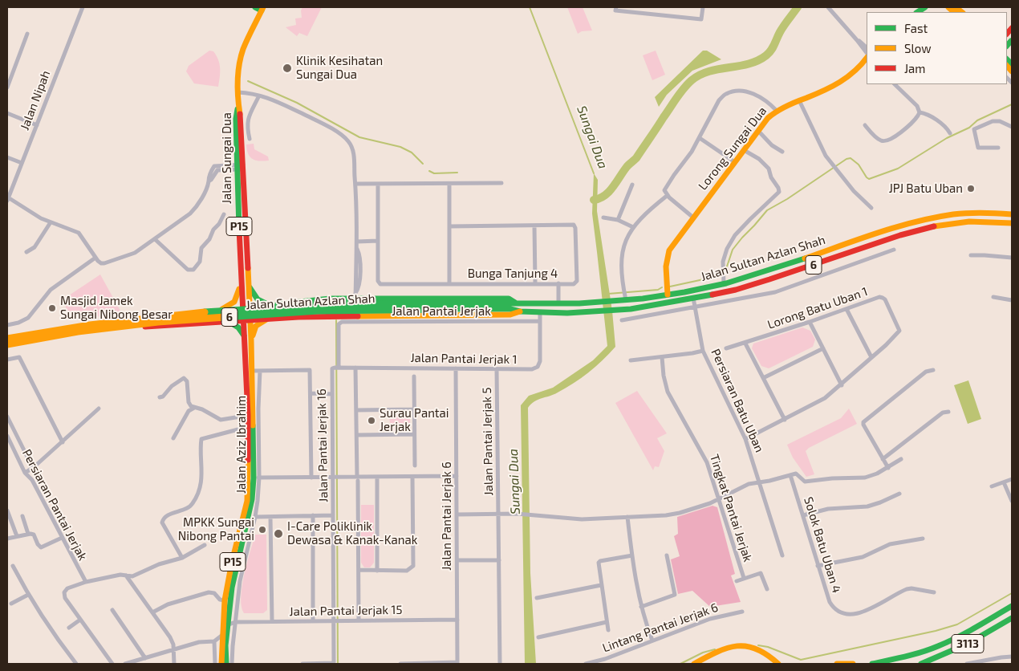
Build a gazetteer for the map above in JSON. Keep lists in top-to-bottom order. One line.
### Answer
{"streets":{"main road":["Lorong Sungai Dua","Jalan Sungai Dua","P15","Jalan Sultan Azlan Shah","6","Jalan Aziz Ibrahim","3113"],"street":["Jalan Nipah","Bunga Tanjung 4","Lorong Batu Uban 1","Jalan Pantai Jerjak","Jalan Pantai Jerjak 1","Persiaran Batu Uban","Jalan Pantai Jerjak 5","Jalan Pantai Jerjak 16","Persiaran Pantai Jerjak","Tingkat Pantai Jerjak","Jalan Pantai Jerjak 6","Solok Batu Uban 4","Jalan Pantai Jerjak 15","Lintang Pantai Jerjak 6"]},"crossings":[["Lorong Sungai Dua","Jalan Sultan Azlan Shah"],["Jalan Sungai Dua","P15"],["Jalan Sungai Dua","Jalan Sultan Azlan Shah"],["P15","Jalan Sultan Azlan Shah"],["P15","Jalan Aziz Ibrahim"],["Jalan Sultan Azlan Shah","Jalan Pantai Jerjak 1"],["Jalan Sultan Azlan Shah","Persiaran Batu Uban"],["Jalan Sultan Azlan Shah","Jalan Aziz Ibrahim"],["Lorong Batu Uban 1","Persiaran Batu Uban"],["Jalan Pantai Jerjak","Jalan Pantai Jerjak 1"],["Jalan Pantai Jerjak","Jalan Pantai Jerjak 16"],["Jalan Pantai Jerjak 1","Jalan Pantai Jerjak 5"],["Jalan Pantai Jerjak 1","Jalan Pantai Jerjak 16"],["Jalan Pantai Jerjak 1","Jalan Pantai Jerjak 6"],["Jalan Aziz Ibrahim","Jalan Pantai Jerjak 15"],["Jalan Pantai Jerjak 16","Jalan Pantai Jerjak 15"],["Jalan Pantai Jerjak 6","Jalan Pantai Jerjak 15"]],"water":["Sungai Dua"],"places":["Klinik Kesihatan Sungai Dua","JPJ Batu Uban","Masjid Jamek Sungai Nibong Besar","Surau Pantai Jerjak","MPKK Sungai Nibong Pantai","I-Care Poliklinik Dewasa & Kanak-Kanak"],"legend":["Fast","Slow","Jam"]}
